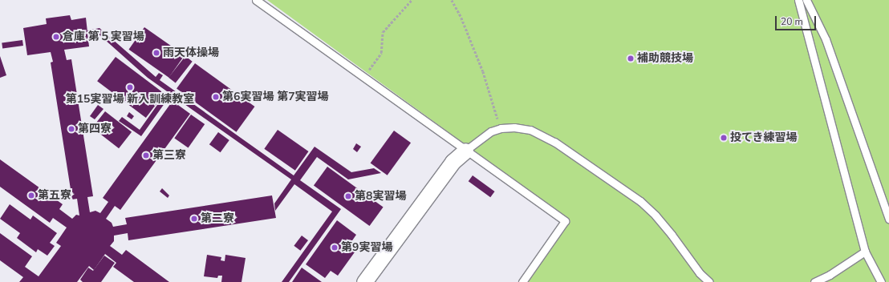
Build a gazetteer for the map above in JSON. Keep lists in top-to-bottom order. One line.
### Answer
{"places":["倉庫 第５実習場","雨天体操場","補助競技場","第15実習場 新入訓練教室","第6実習場 第7実習場","第四寮","投てき練習場","第三寮","第五寮","第8実習場","第二寮","第9実習場"],"scale_bar":"20 m"}
